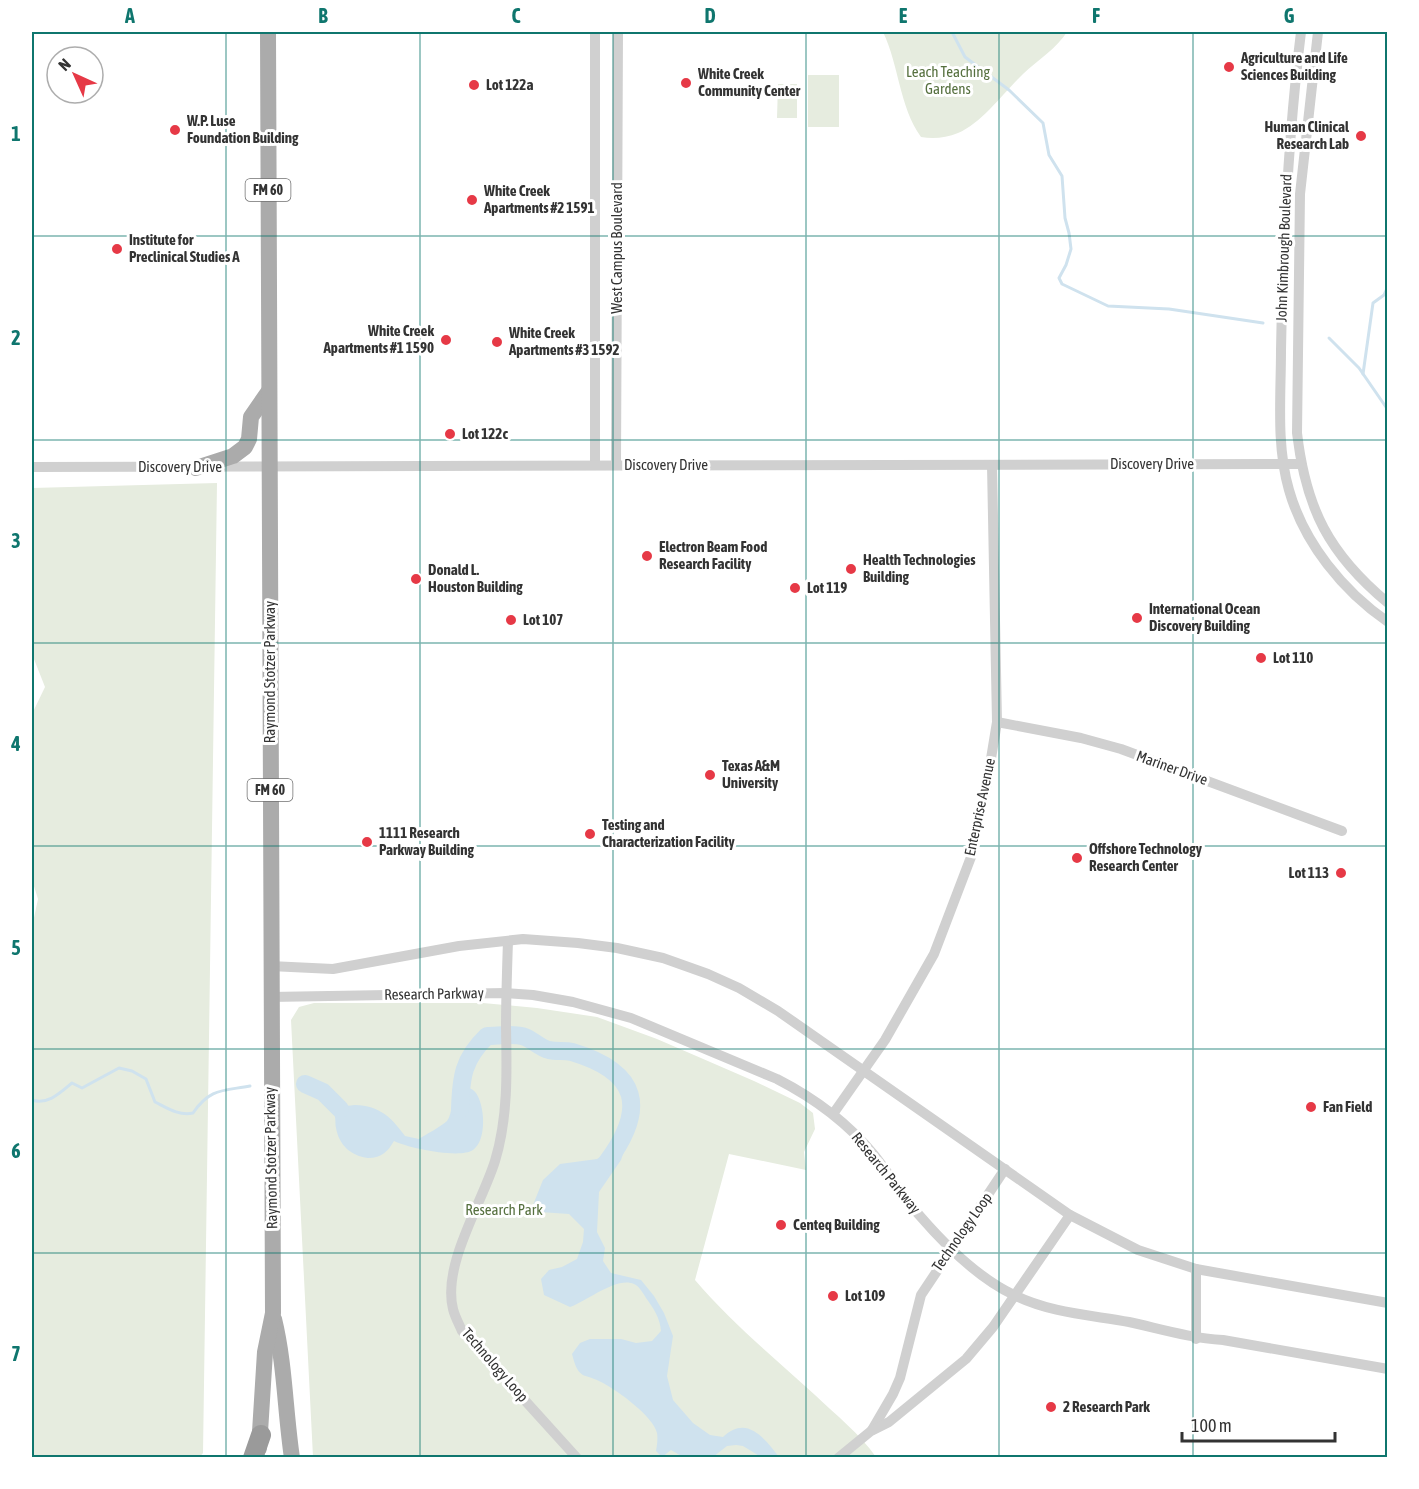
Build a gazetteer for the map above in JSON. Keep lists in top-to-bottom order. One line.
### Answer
{"streets":{"main road":["FM 60","Raymond Stotzer Parkway"],"street":["West Campus Boulevard","John Kimbrough Boulevard","Discovery Drive","Mariner Drive","Enterprise Avenue","Research Parkway","Technology Loop"]},"crossings":[["West Campus Boulevard","Discovery Drive"],["John Kimbrough Boulevard","Discovery Drive"],["Discovery Drive","Raymond Stotzer Parkway"],["Discovery Drive","Enterprise Avenue"],["Raymond Stotzer Parkway","Research Parkway"],["Mariner Drive","Enterprise Avenue"],["Enterprise Avenue","Research Parkway"],["Research Parkway","Technology Loop"]],"parks":["Leach Teaching Gardens","Research Park"],"places":["Agriculture and Life Sciences Building","White Creek Community Center","Lot 122a","W.P. Luse Foundation Building","Human Clinical Research Lab","White Creek Apartments #2 1591","Institute for Preclinical Studies A","White Creek Apartments #1 1590","White Creek Apartments #3 1592","Lot 122c","Electron Beam Food Research Facility","Health Technologies Building","Donald L. Houston Building","Lot 119","International Ocean Discovery Building","Lot 107","Lot 110","Texas A&M University","Testing and Characterization Facility","1111 Research Parkway Building","Offshore Technology Research Center","Lot 113","Fan Field","Centeq Building","Lot 109","2 Research Park"],"scale_bar":"100 m","north":"top left","grid":{"columns":["A","B","C","D","E","F","G"],"rows":["1","2","3","4","5","6","7"]}}
